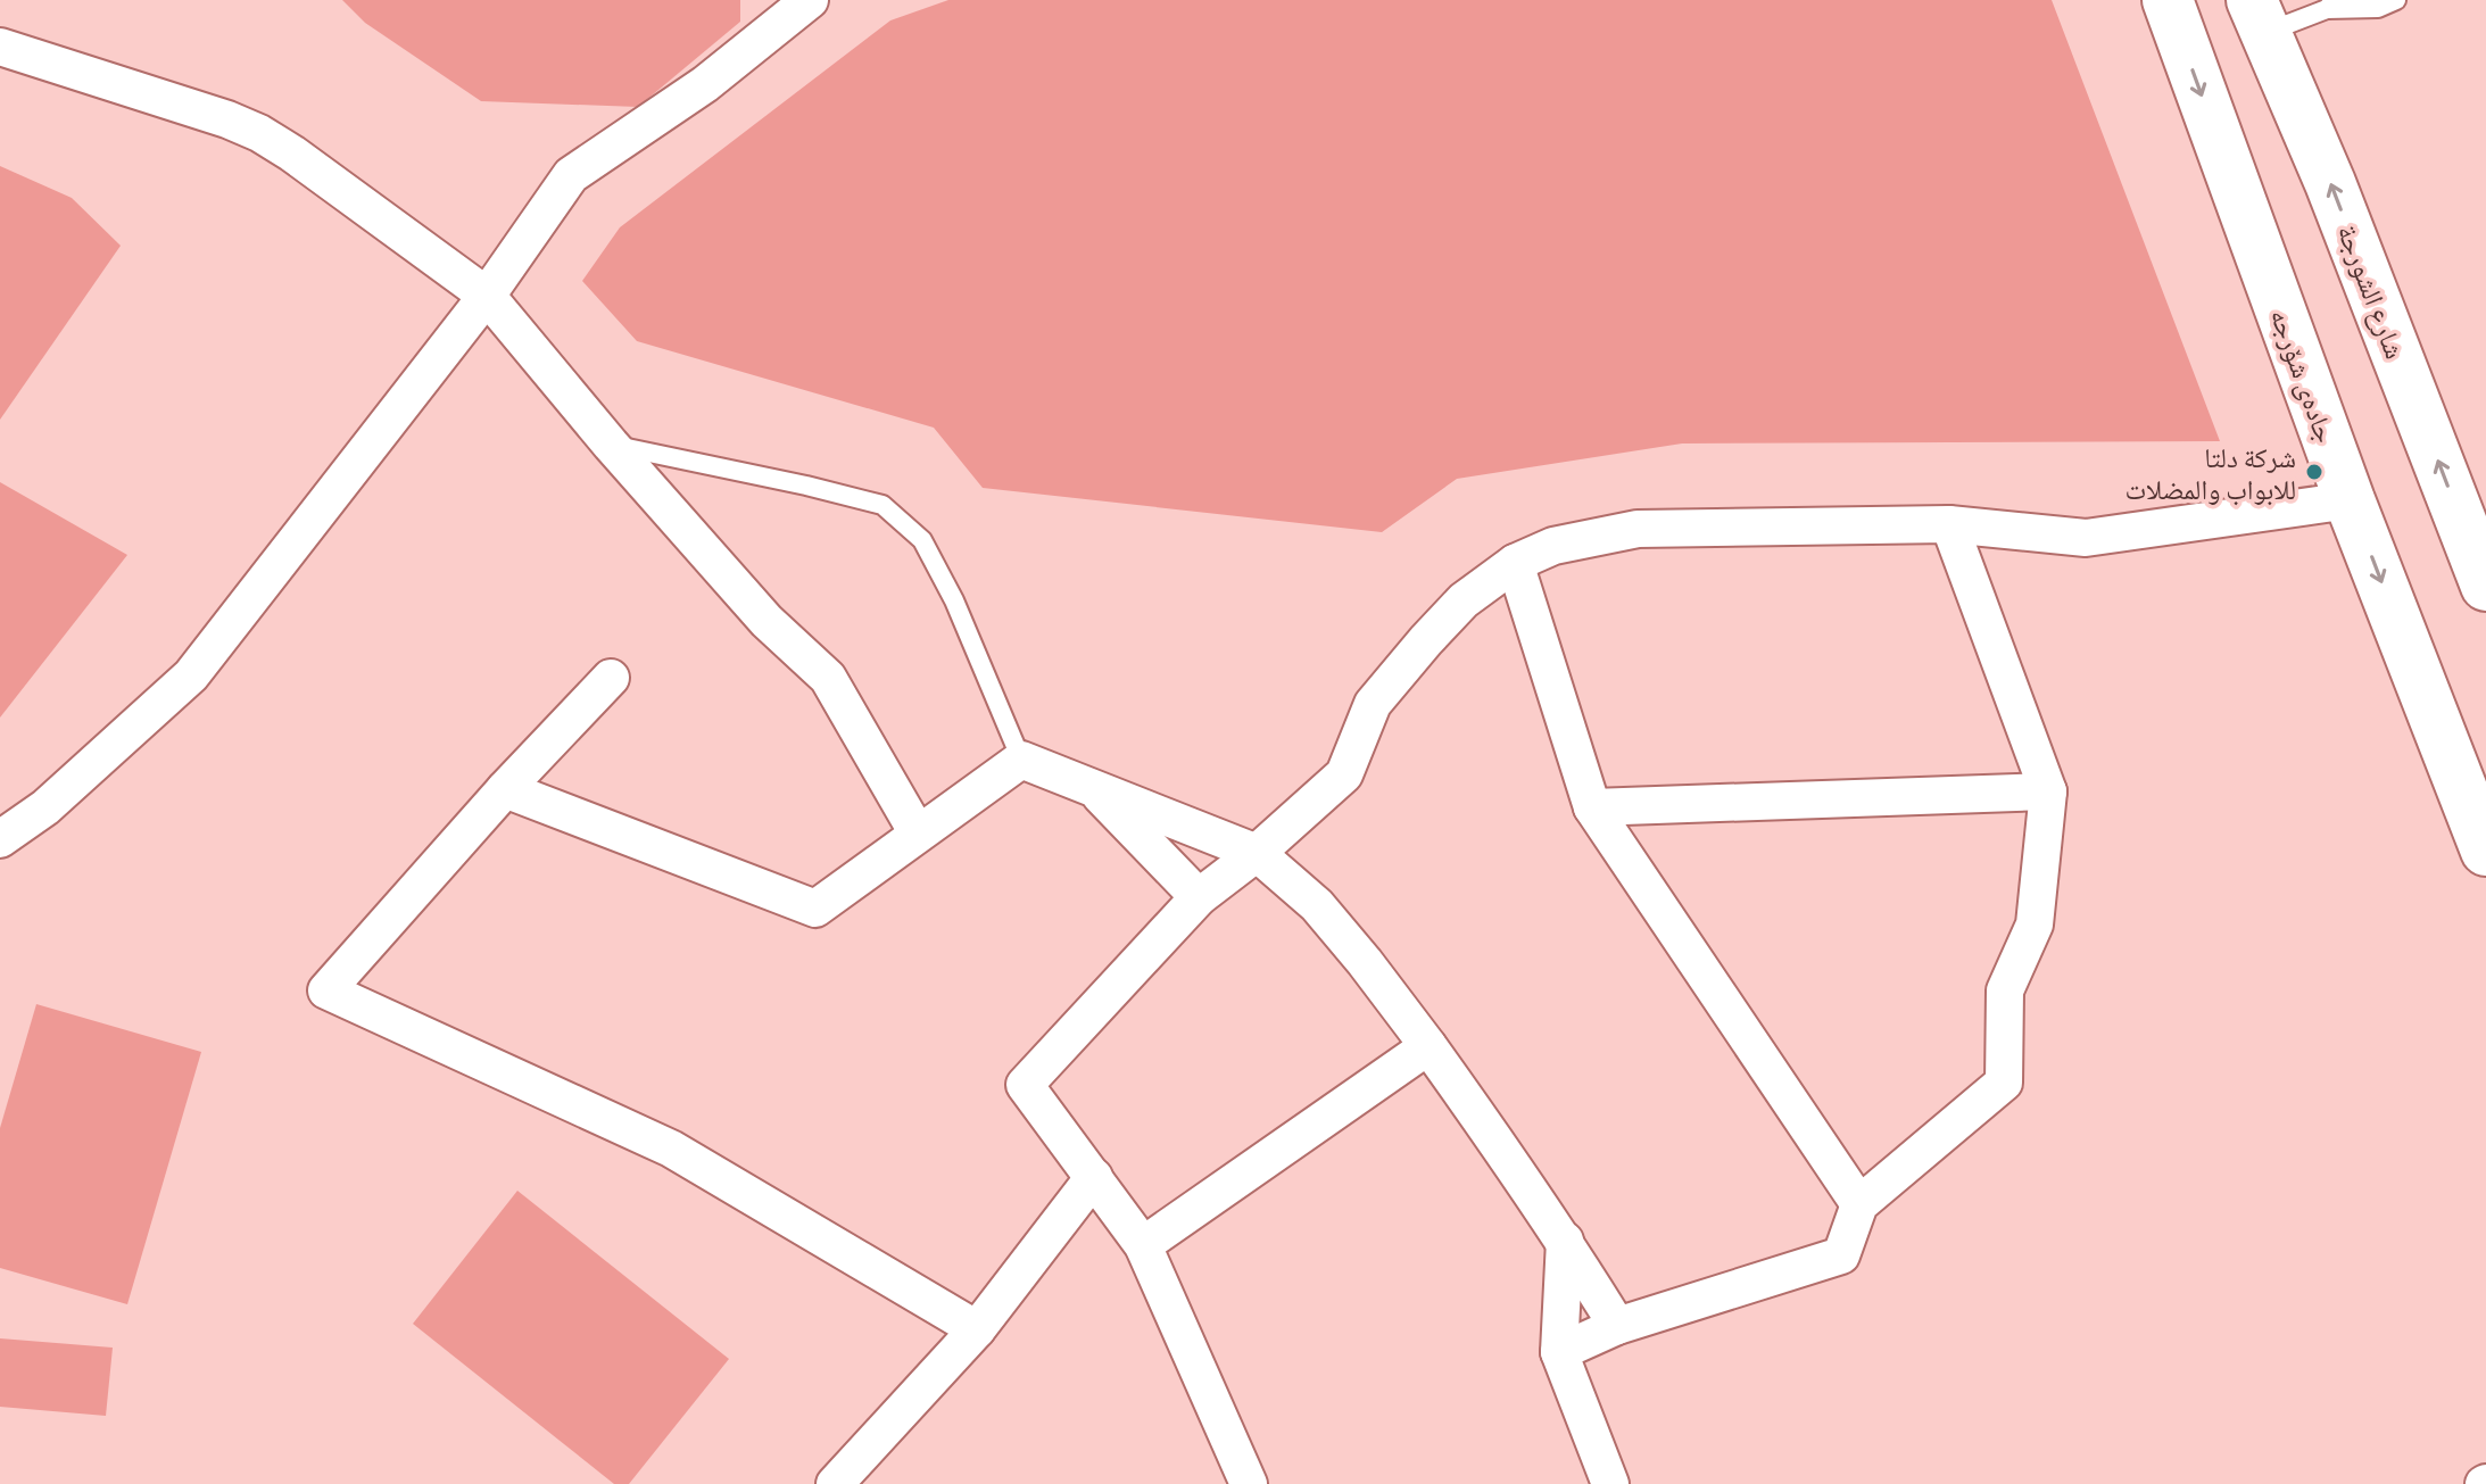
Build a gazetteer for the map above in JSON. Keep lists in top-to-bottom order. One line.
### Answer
{"streets":{"main road":["شارع الشورجة","جادەی شۆرجە"]},"one_way":["شارع الشورجة","جادەی شۆرجە"],"places":["شركة دلتا للابواب والمضلات"]}
